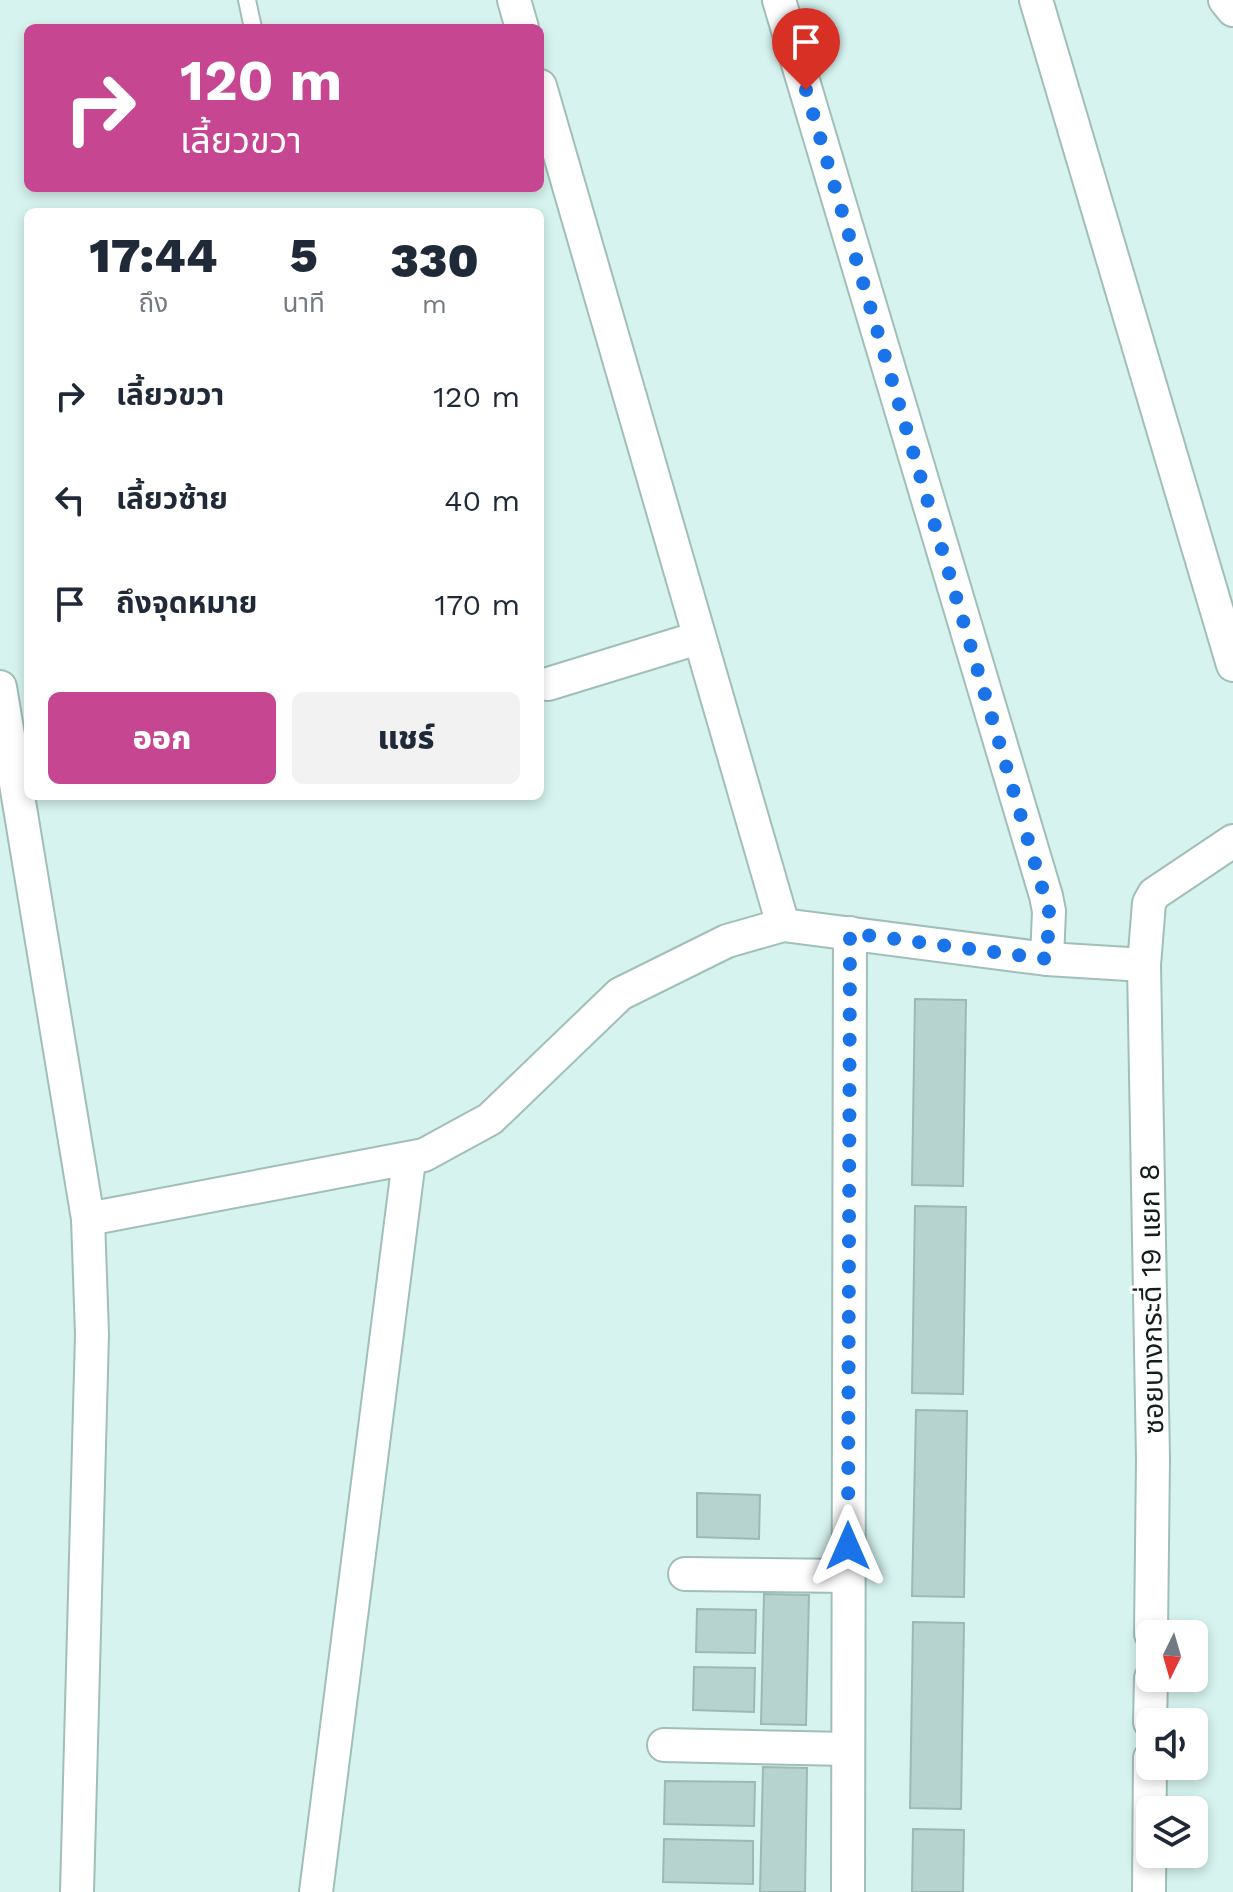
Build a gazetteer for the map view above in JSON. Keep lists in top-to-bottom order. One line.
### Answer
{"streets":{"street":["ซอยบางกระดี่ 19 แยก 8"]},"north":"bottom","page":{"turn":["120 m","เลี้ยวขวา"],"eta":["17:44","ถึง","5","นาที","330","m"],"list":[{"name":"เลี้ยวขวา","value":"120 m"},{"name":"เลี้ยวซ้าย","value":"40 m"},{"name":"ถึงจุดหมาย","value":"170 m"}],"buttons":["ออก","แชร์"]}}
